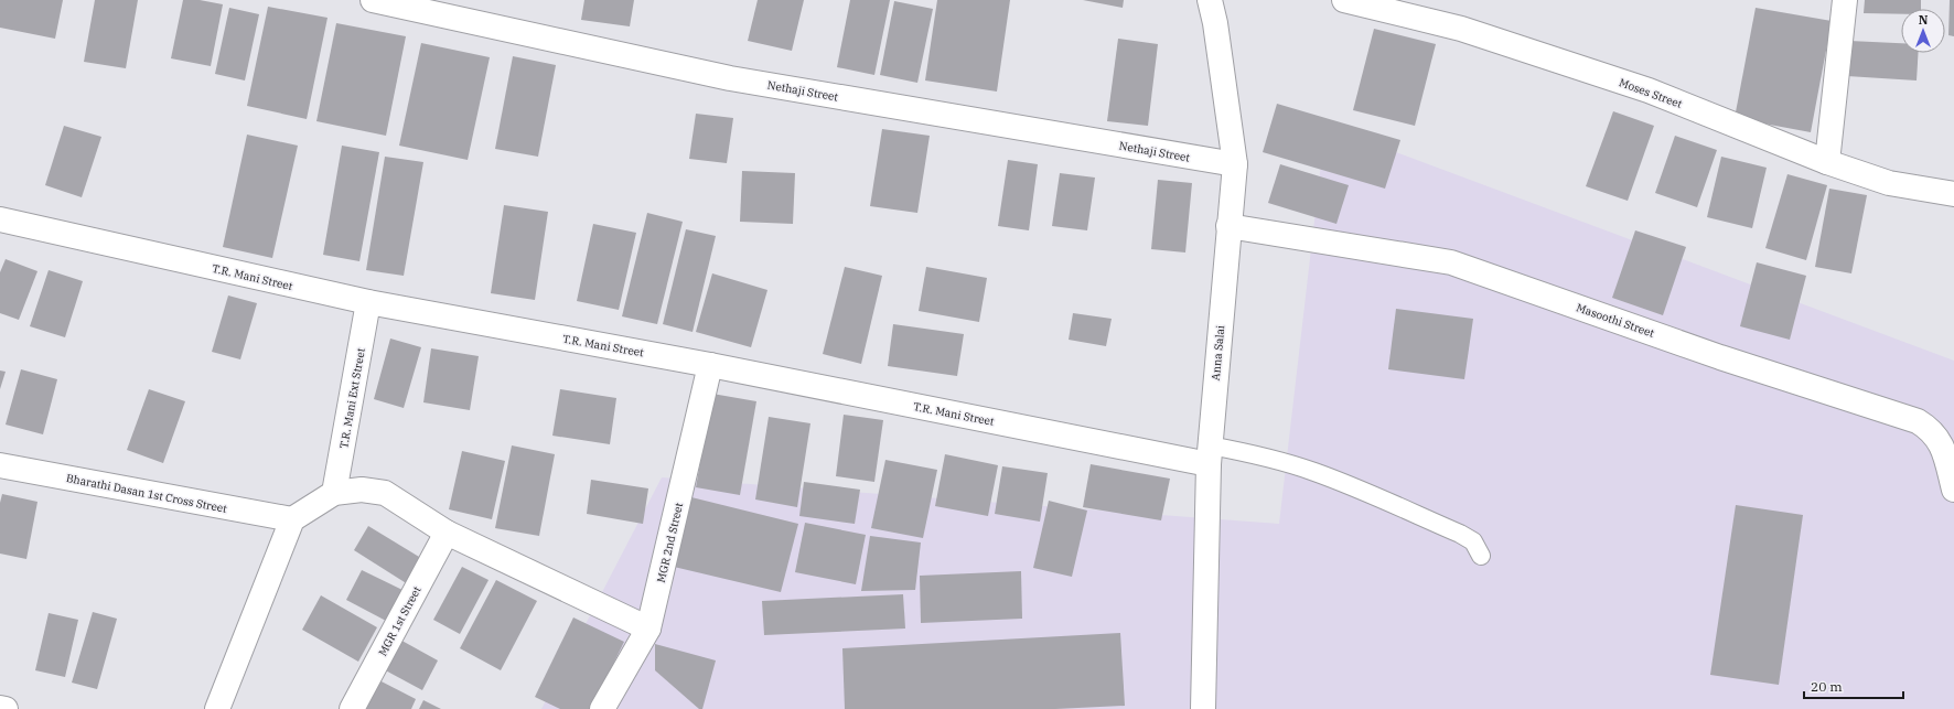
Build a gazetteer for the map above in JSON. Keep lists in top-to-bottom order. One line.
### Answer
{"streets":{"street":["Nethaji Street","Moses Street","T.R. Mani Street","Masoothi Street","Anna Salai","T.R. Mani Ext Street","Bharathi Dasan 1st Cross Street","MGR 2nd Street","MGR 1st Street"]},"crossings":[["Nethaji Street","Anna Salai"],["T.R. Mani Street","Anna Salai"],["T.R. Mani Street","T.R. Mani Ext Street"],["T.R. Mani Street","MGR 2nd Street"],["Masoothi Street","Anna Salai"]],"scale_bar":"20 m","north":"top"}
